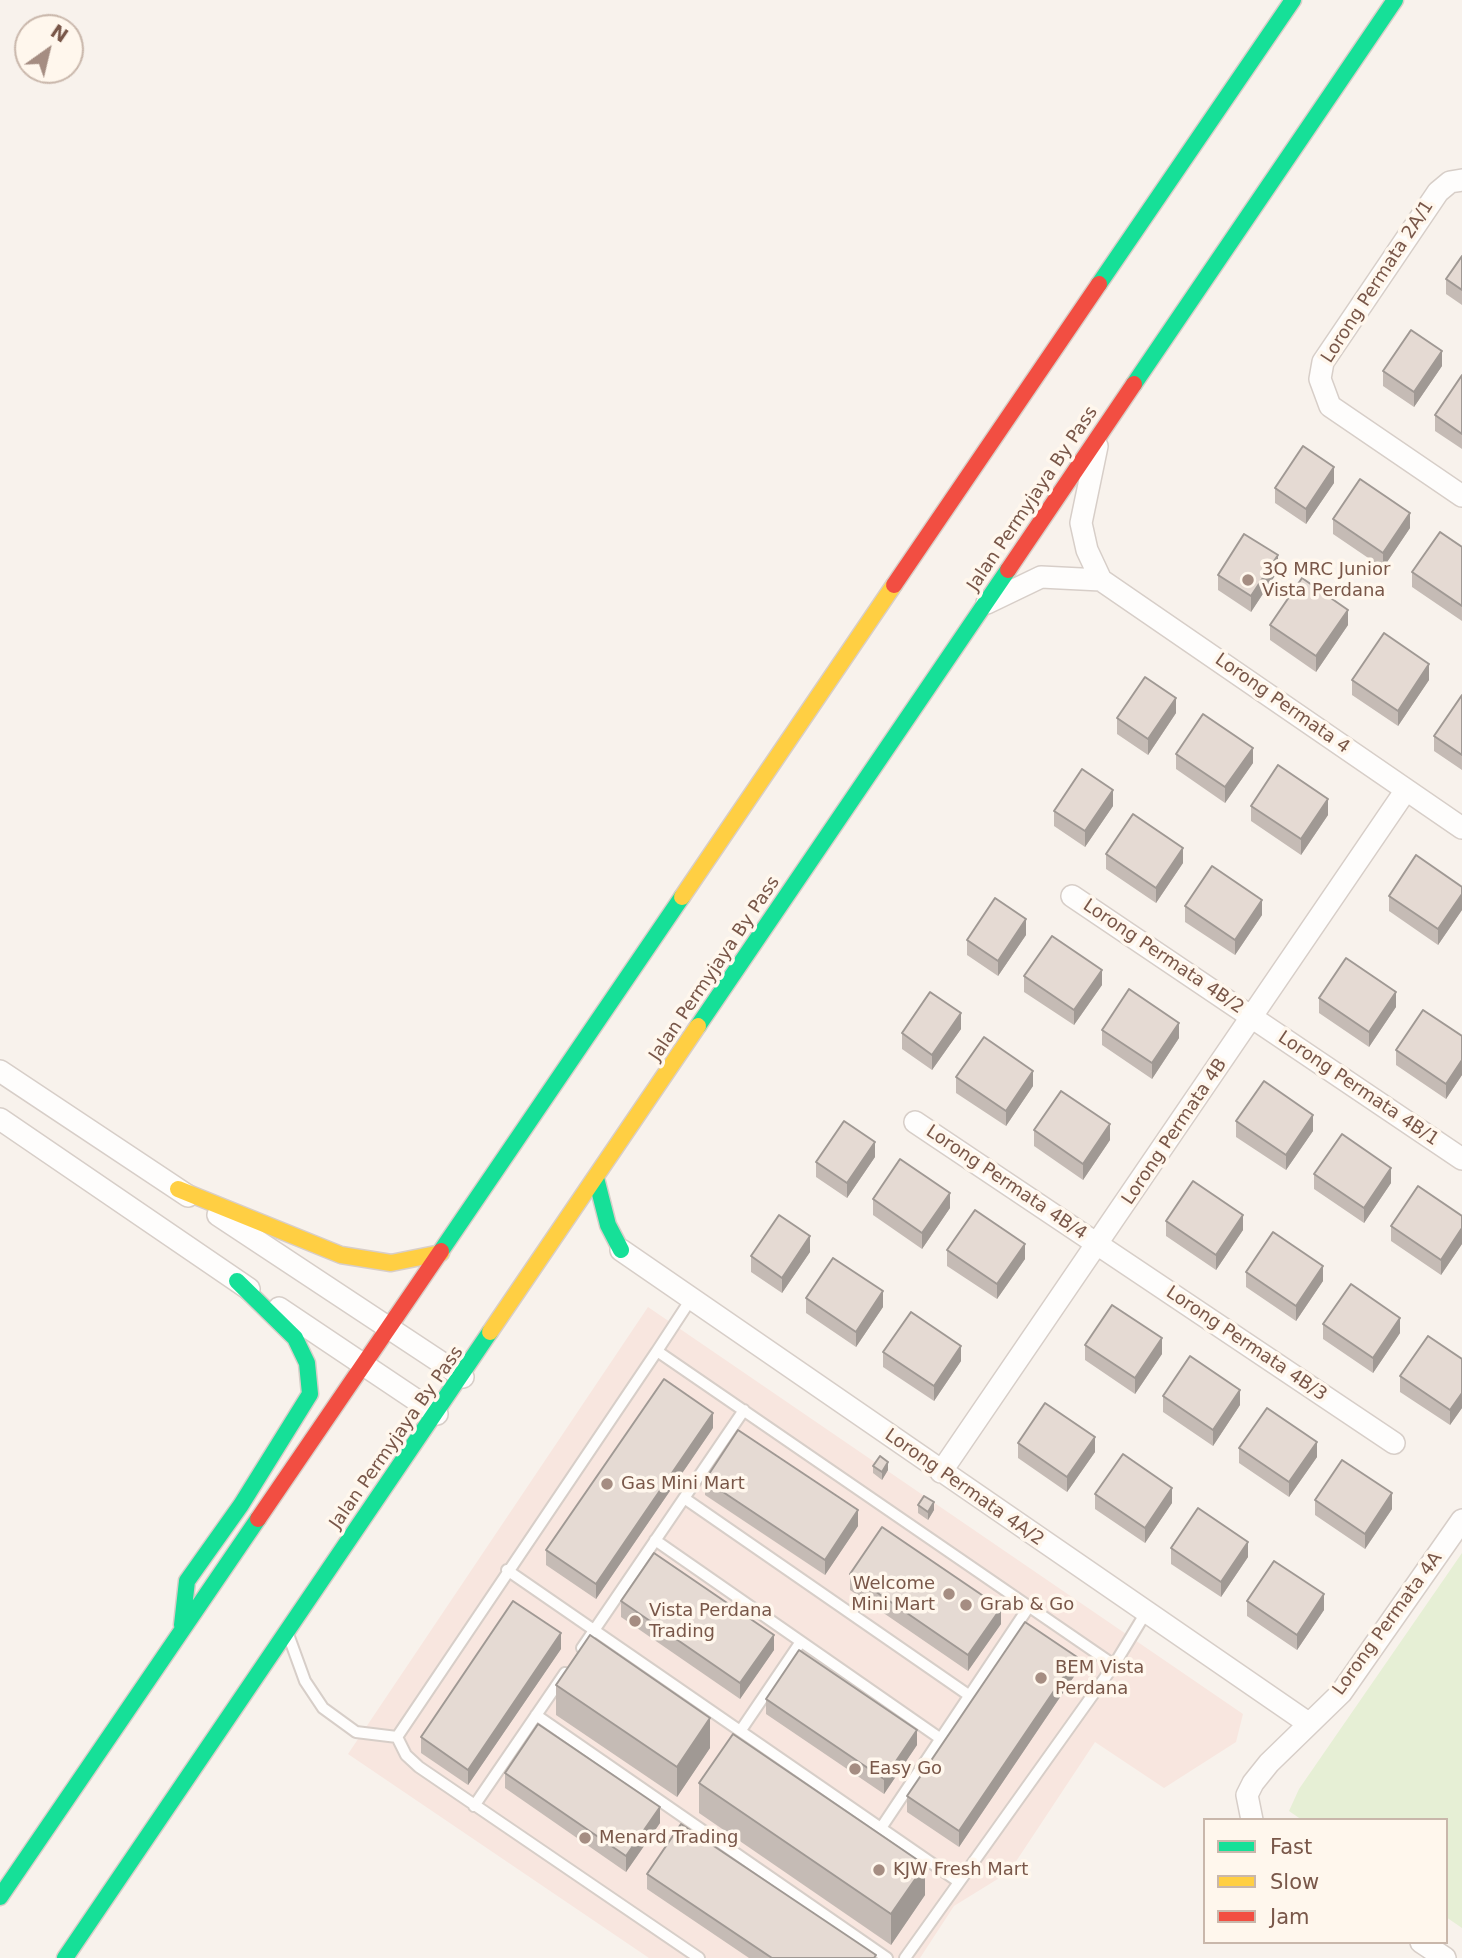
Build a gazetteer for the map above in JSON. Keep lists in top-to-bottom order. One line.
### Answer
{"streets":{"main road":["Jalan Permyjaya By Pass"],"street":["Lorong Permata 2A/1","Lorong Permata 4","Lorong Permata 4B/2","Lorong Permata 4B/1","Lorong Permata 4B","Lorong Permata 4B/4","Lorong Permata 4B/3","Lorong Permata 4A/2","Lorong Permata 4A"]},"crossings":[["Lorong Permata 4","Lorong Permata 4B"],["Lorong Permata 4B/2","Lorong Permata 4B/1"],["Lorong Permata 4B/2","Lorong Permata 4B"],["Lorong Permata 4B/1","Lorong Permata 4B"],["Lorong Permata 4B","Lorong Permata 4B/4"],["Lorong Permata 4B","Lorong Permata 4B/3"],["Lorong Permata 4B","Lorong Permata 4A/2"],["Lorong Permata 4B/4","Lorong Permata 4B/3"],["Lorong Permata 4A/2","Lorong Permata 4A"]],"places":["3Q MRC Junior Vista Perdana","Gas Mini Mart","Welcome Mini Mart","Grab & Go","Vista Perdana Trading","BEM Vista Perdana","Easy Go","Menard Trading","KJW Fresh Mart"],"legend":["Fast","Slow","Jam"],"north":"top right"}
